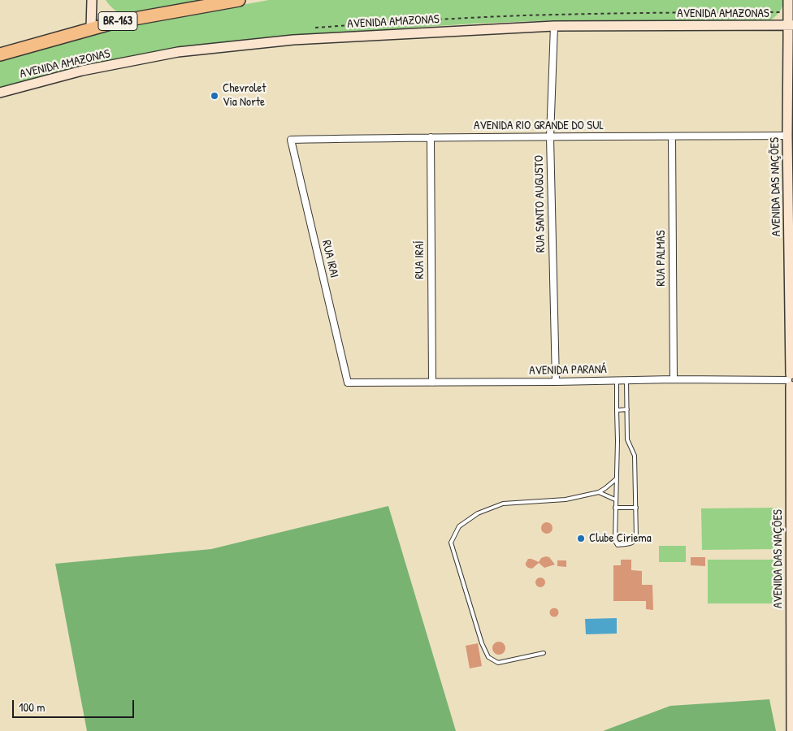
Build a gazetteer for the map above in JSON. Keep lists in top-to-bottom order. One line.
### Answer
{"streets":{"highway":["BR-163"],"street":["AVENIDA AMAZONAS","AVENIDA RIO GRANDE DO SUL","AVENIDA DAS NAÇÕES","RUA SANTO AUGUSTO","RUA PALMAS","RUA IRAI","RUA IRAÍ","AVENIDA PARANÁ"]},"crossings":[["AVENIDA AMAZONAS","AVENIDA DAS NAÇÕES"],["AVENIDA AMAZONAS","RUA SANTO AUGUSTO"],["AVENIDA RIO GRANDE DO SUL","AVENIDA DAS NAÇÕES"],["AVENIDA RIO GRANDE DO SUL","RUA SANTO AUGUSTO"],["AVENIDA RIO GRANDE DO SUL","RUA PALMAS"],["AVENIDA RIO GRANDE DO SUL","RUA IRAI"],["AVENIDA RIO GRANDE DO SUL","RUA IRAÍ"],["AVENIDA DAS NAÇÕES","AVENIDA PARANÁ"],["RUA SANTO AUGUSTO","AVENIDA PARANÁ"],["RUA PALMAS","AVENIDA PARANÁ"],["RUA IRAI","AVENIDA PARANÁ"],["RUA IRAÍ","AVENIDA PARANÁ"]],"places":["Chevrolet Via Norte","Clube Ciriema"],"scale_bar":"100 m"}
